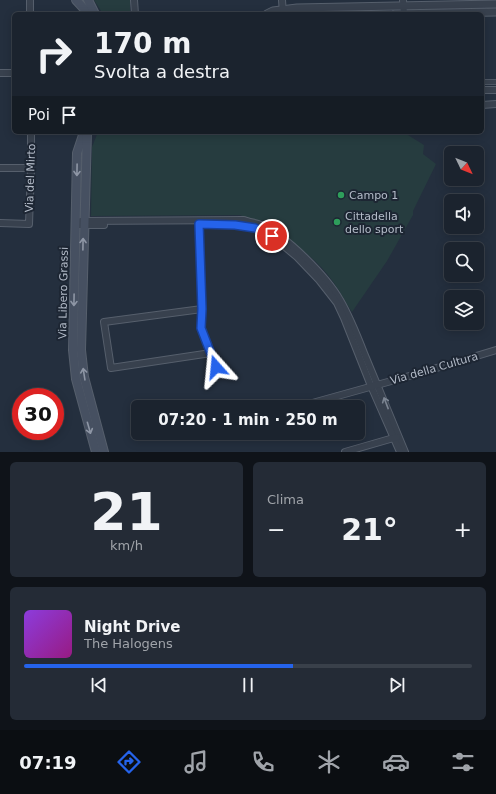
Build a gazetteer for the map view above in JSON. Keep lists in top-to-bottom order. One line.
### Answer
{"streets":{"main road":["Via Libero Grassi"],"street":["Via del Mirto","Via della Cultura"]},"places":["Campo 1","Cittadella dello sport"],"north":"bottom right","page":{"turn":["170 m","Svolta a destra"],"then":"Poi","limit":"30","trip":"07:20 · 1 min · 250 m","tile":[["21","km/h"],"Clima"],"heat":["−","21°","+"],"song":["Night Drive","The Halogens"],"tabs":"07:19"}}
